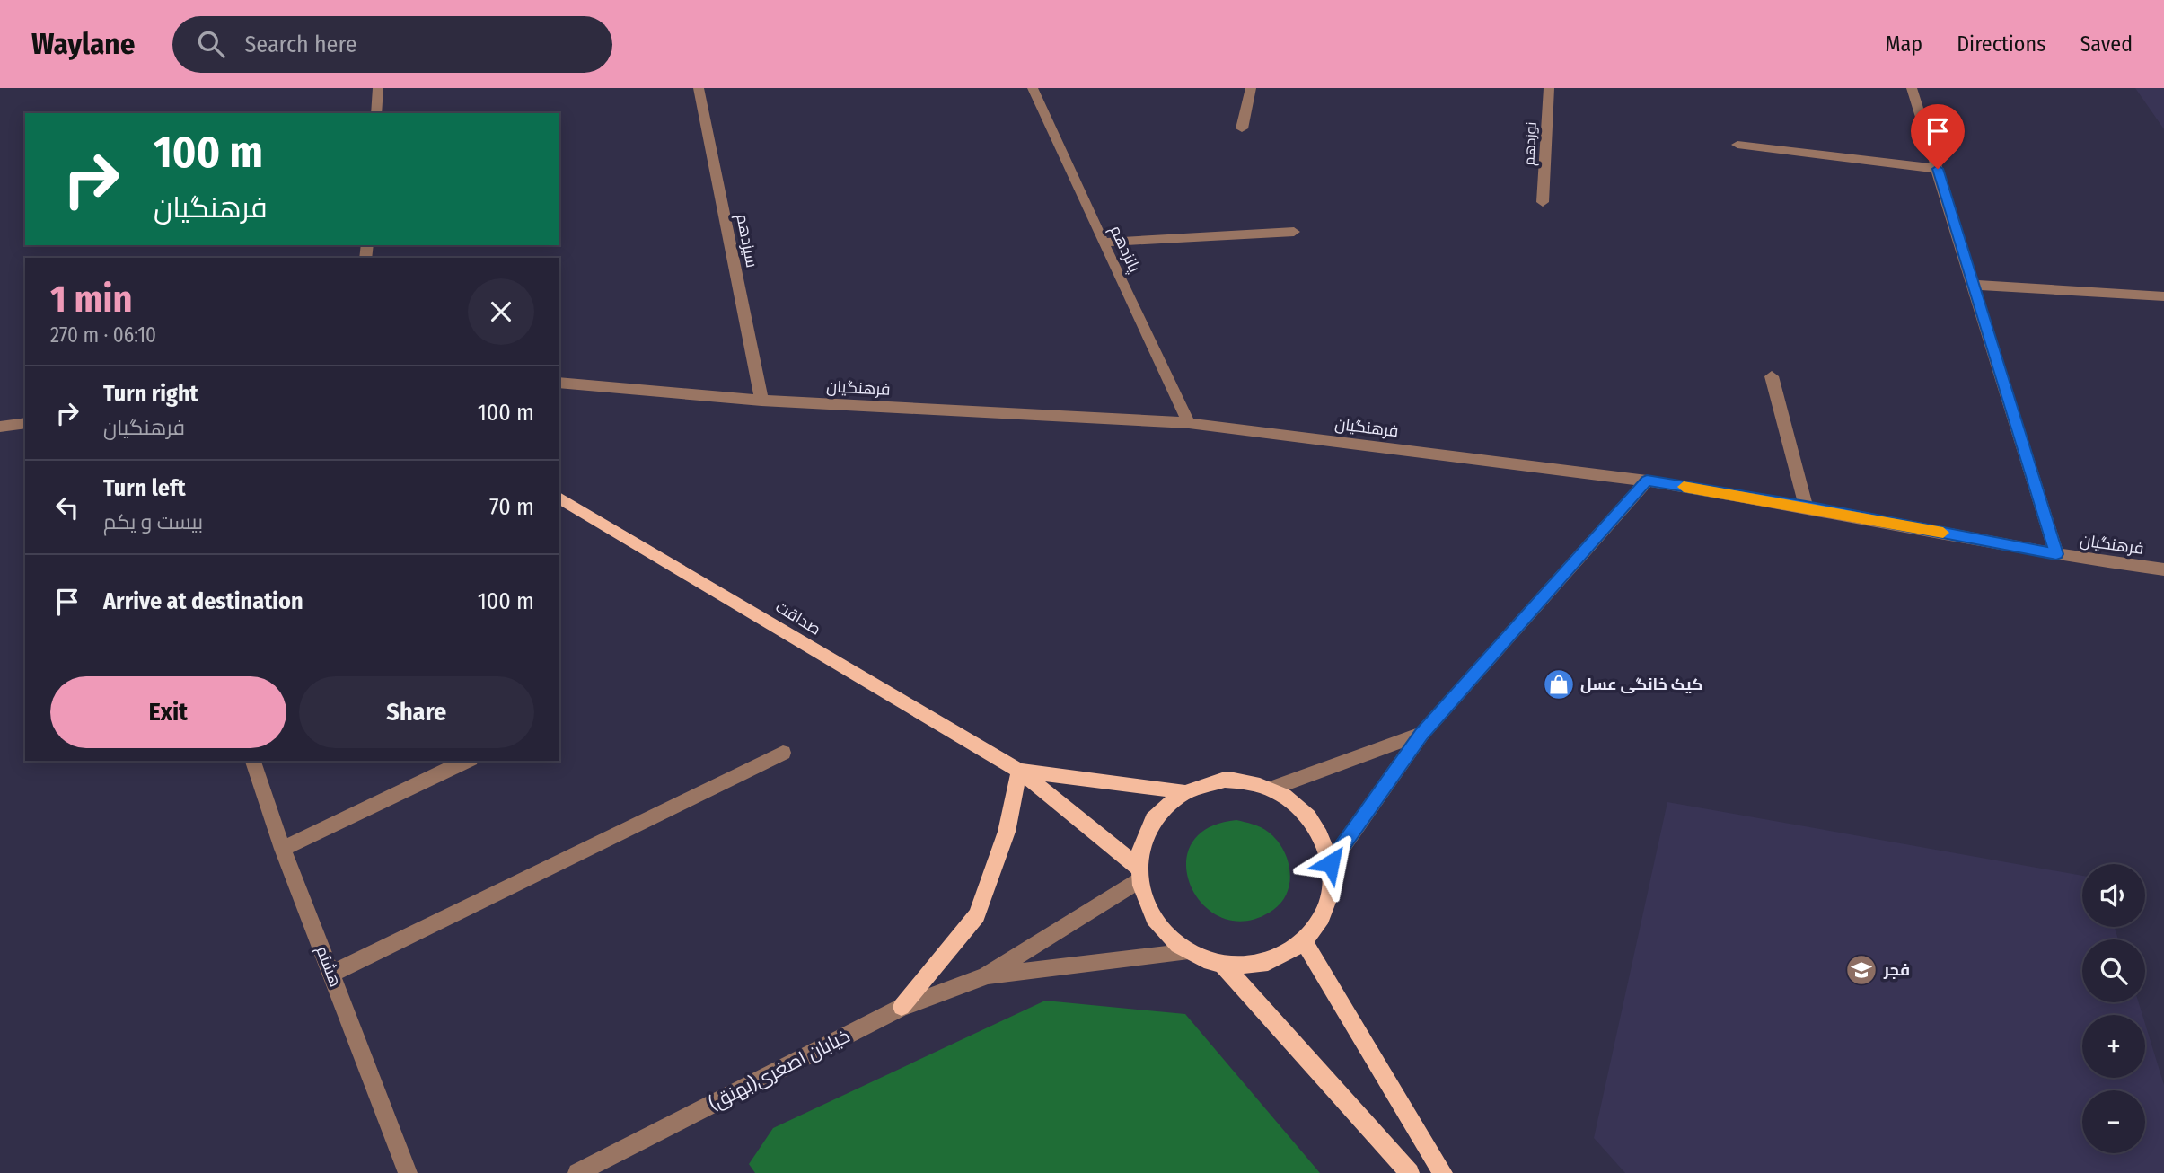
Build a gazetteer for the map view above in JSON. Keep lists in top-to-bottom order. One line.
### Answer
{"streets":{"main road":["صداقت"],"street":["نوزدهم","سیزدهم","پانزدهم","فرهنگیان","هشتم","خیابان اصغری(بهنق)"]},"crossings":[["سیزدهم","فرهنگیان"],["پانزدهم","فرهنگیان"]],"places":{"shop":["کیک خانگی عسل"],"school or university":["فجر"]},"page":{"header":"Waylane","search":"Search here","nav":["Map","Directions","Saved"],"turn":["100 m","فرهنگیان"],"heading":["1 min","270 m · 06:10"],"list":[{"name":"Turn right","note":"فرهنگیان","value":"100 m"},{"name":"Turn left","note":"بیست و یکم","value":"70 m"},{"name":"Arrive at destination","value":"100 m"}],"buttons":["Exit","Share"],"map_buttons":["+","−"]}}
